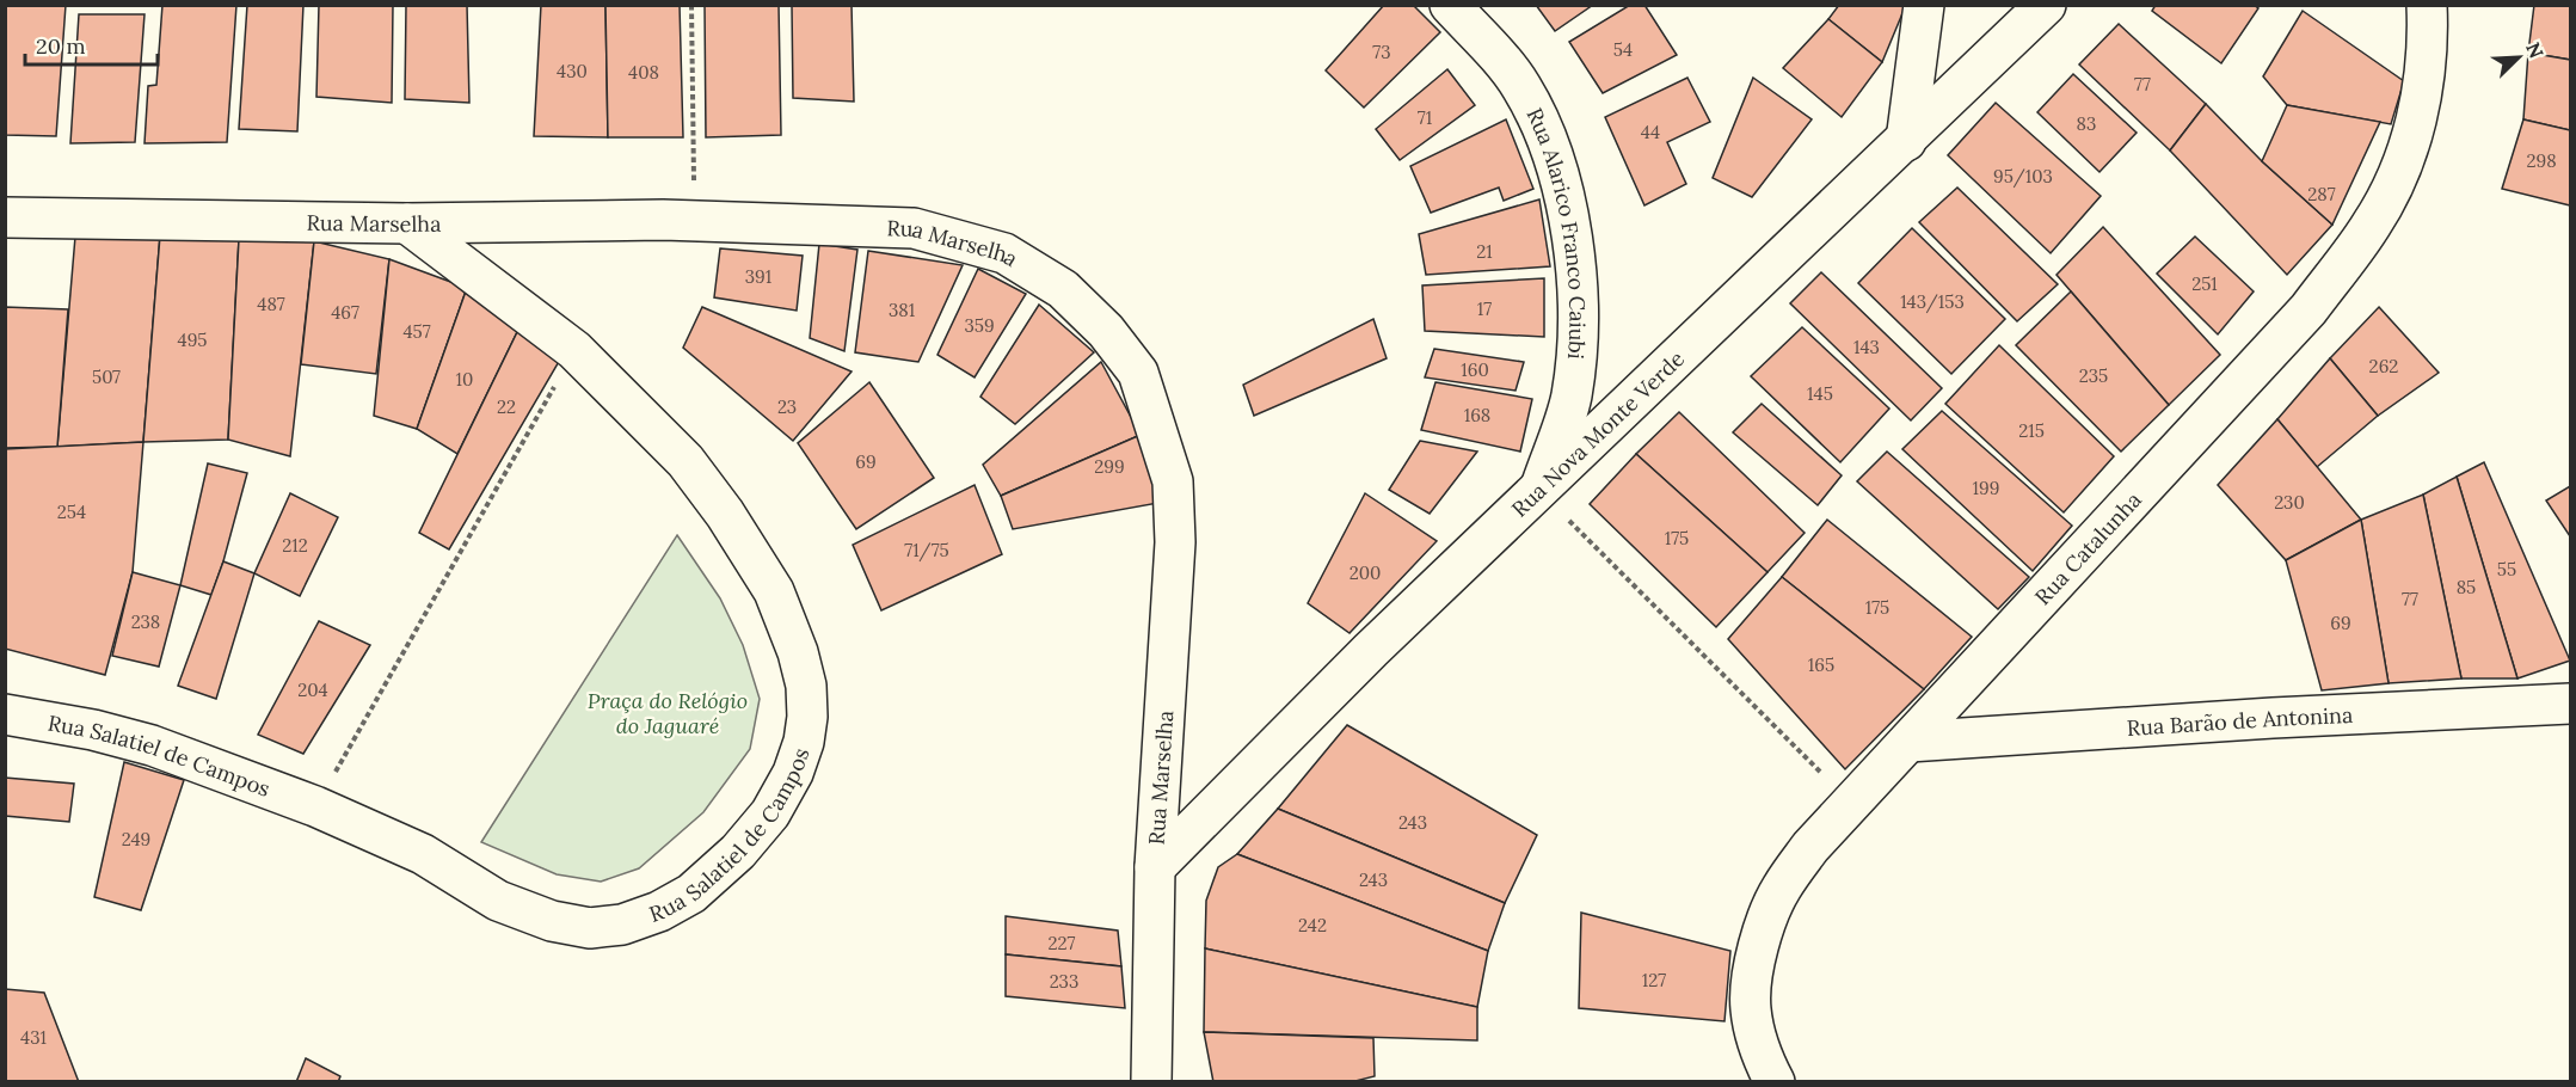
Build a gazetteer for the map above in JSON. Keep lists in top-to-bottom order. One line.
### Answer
{"streets":{"street":["Rua Marselha","Rua Alarico Franco Caiubi","Rua Nova Monte Verde","Rua Catalunha","Rua Barão de Antonina","Rua Salatiel de Campos"]},"crossings":[["Rua Marselha","Rua Nova Monte Verde"],["Rua Marselha","Rua Salatiel de Campos"],["Rua Alarico Franco Caiubi","Rua Nova Monte Verde"],["Rua Catalunha","Rua Barão de Antonina"]],"parks":["Praça do Relógio do Jaguaré"],"house_numbers":["54","73","430","408","77","71","83","44","298","95/103","287","21","391","251","143/153","487","17","381","467","359","457","495","143","262","160","235","507","10","145","22","23","168","215","69","299","199","230","254","175","212","71/75","55","200","85","77","175","238","69","165","204","243","249","243","242","227","127","233","431"],"scale_bar":"20 m","north":"top right"}
